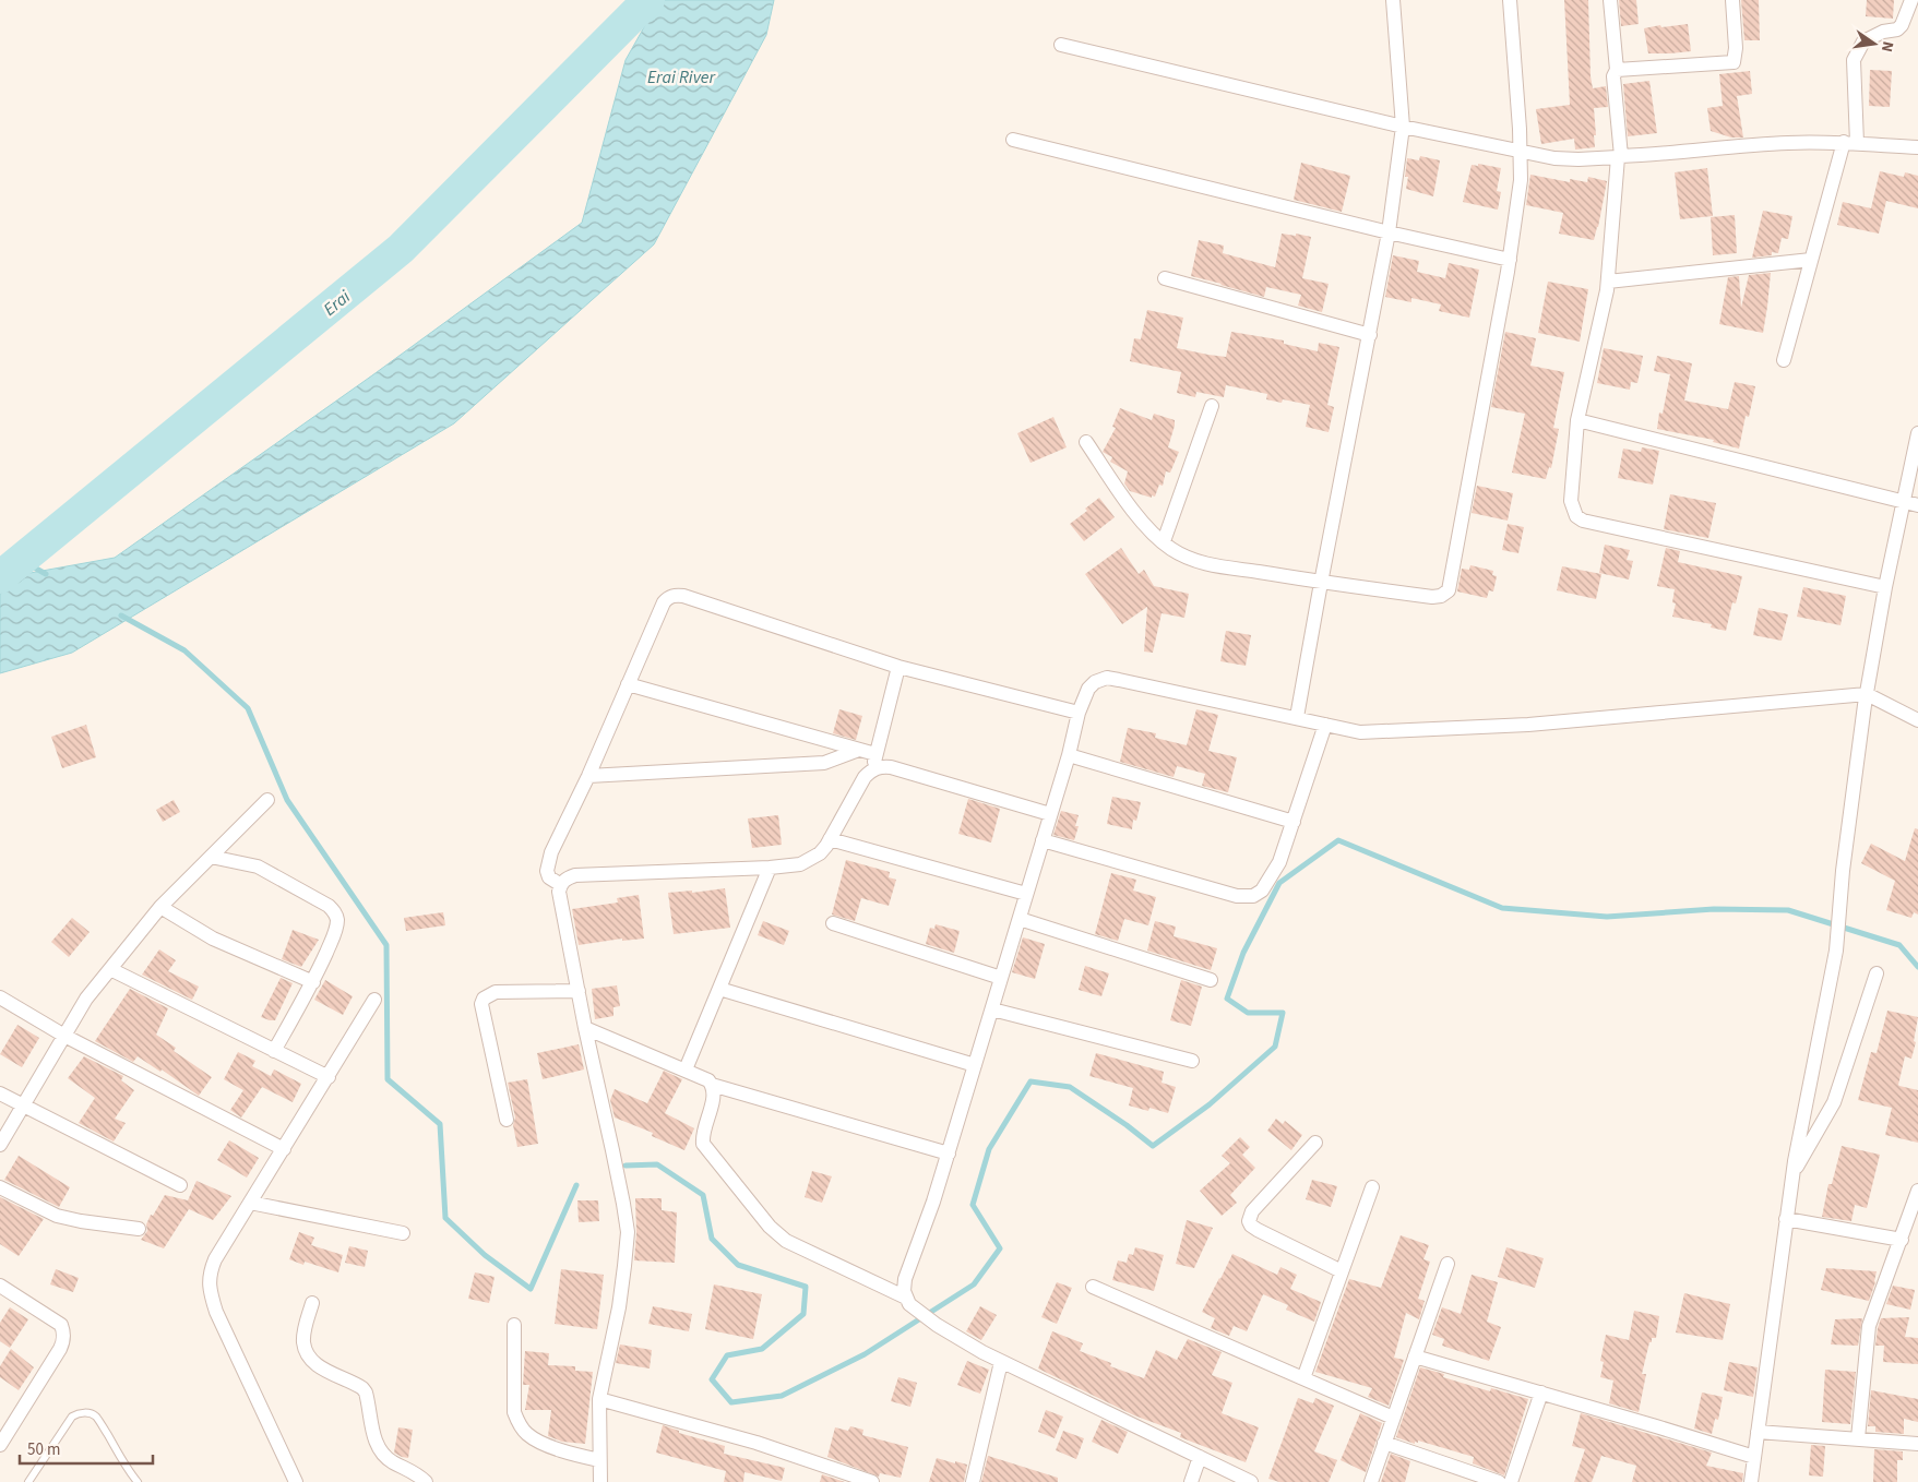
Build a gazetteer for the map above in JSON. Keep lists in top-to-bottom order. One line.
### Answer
{"water":["Erai River","Erai"],"scale_bar":"50 m","north":"right"}
